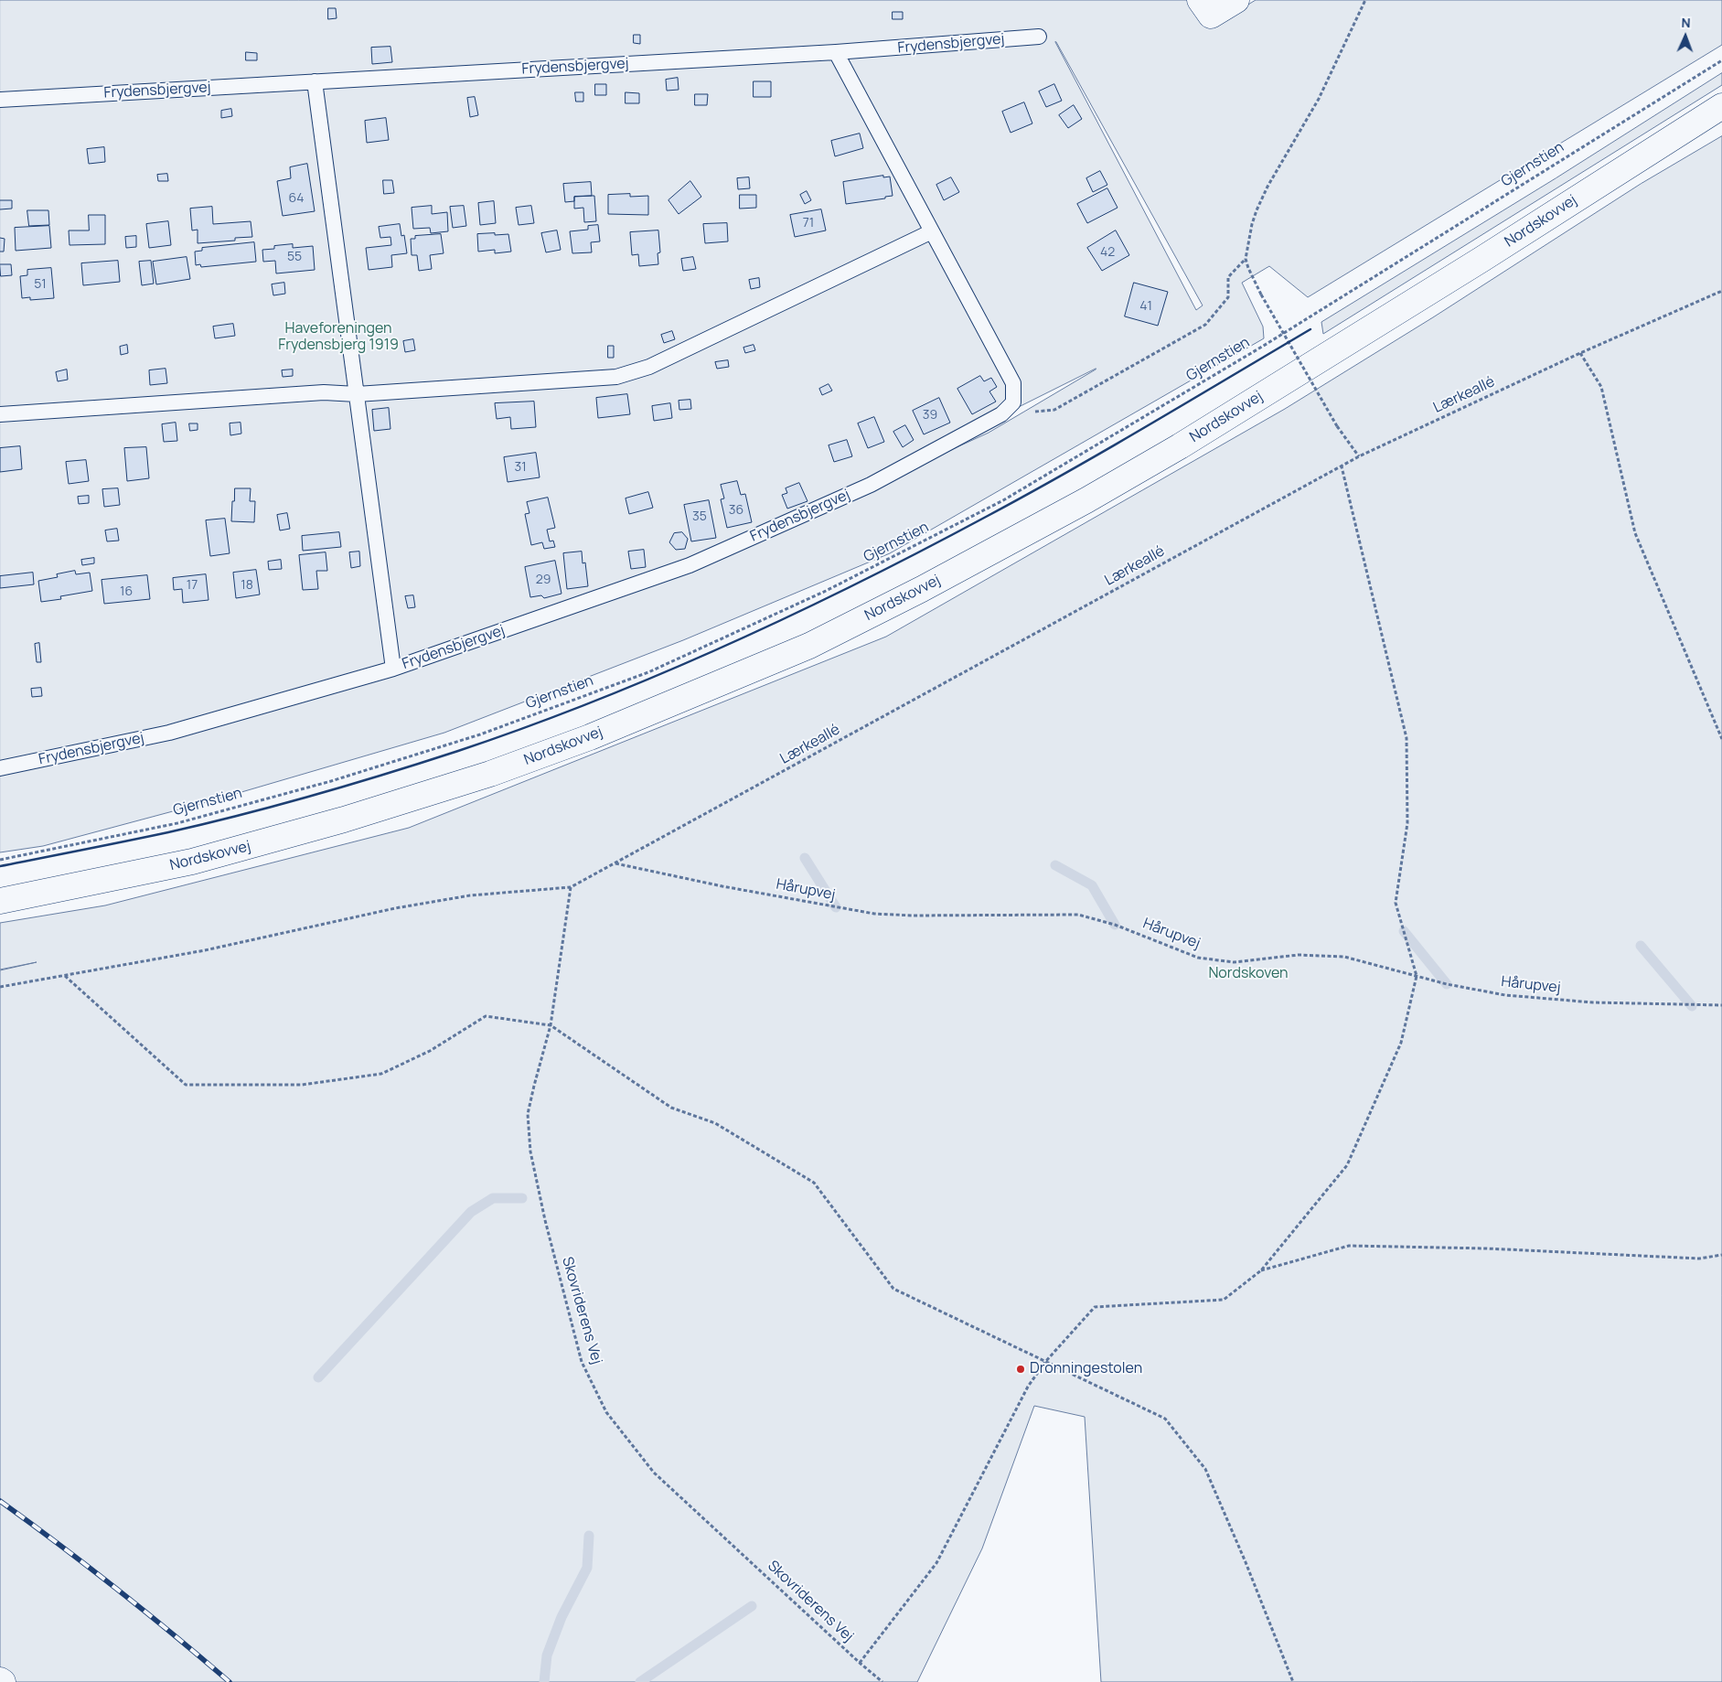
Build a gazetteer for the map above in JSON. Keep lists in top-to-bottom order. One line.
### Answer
{"streets":{"street":["Nordskovvej"],"lane":["Frydensbjergvej"],"path":["Gjernstien","Lærkeallé","Hårupvej","Skovriderens Vej"]},"crossings":[["Lærkeallé","Hårupvej"],["Lærkeallé","Skovriderens Vej"]],"parks":["Haveforeningen Frydensbjerg 1919","Nordskoven"],"places":["Dronningestolen"],"house_numbers":["64","71","42","55","51","41","39","31","36","35","29","17","18","16"],"north":"top"}
